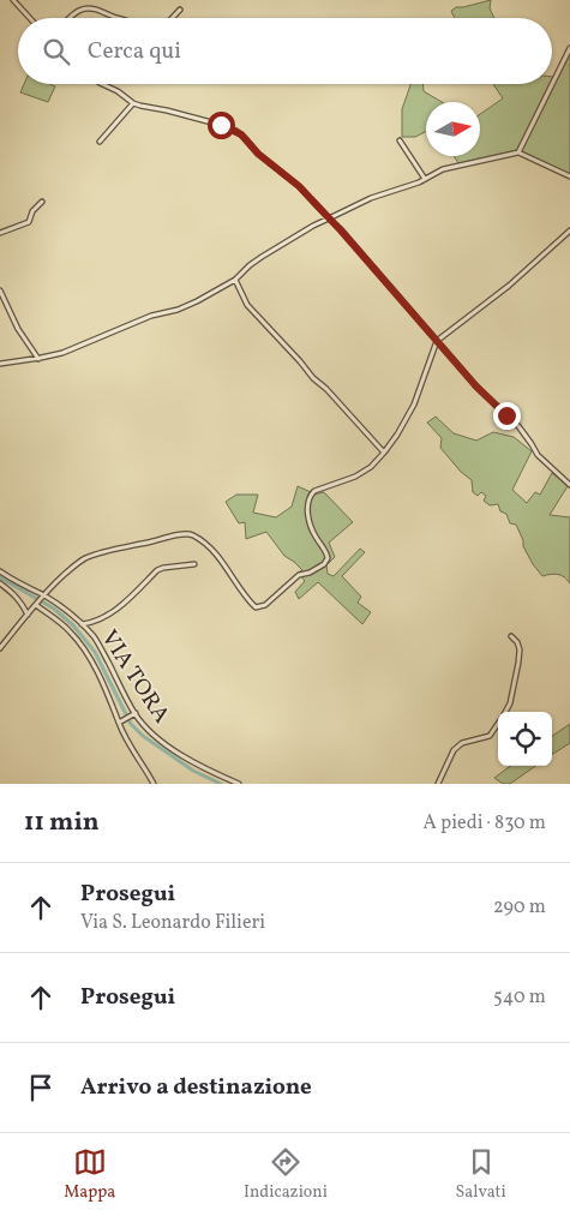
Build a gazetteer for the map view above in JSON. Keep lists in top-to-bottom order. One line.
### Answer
{"streets":{"street":["VIA TORA"]},"north":"right","page":{"search":"Cerca qui","heading":["11 min","A piedi · 830 m"],"list":[["Prosegui","Via S. Leonardo Filieri","290 m"],["Prosegui","540 m"],"Arrivo a destinazione"],"nav":["Mappa","Indicazioni","Salvati"]}}
